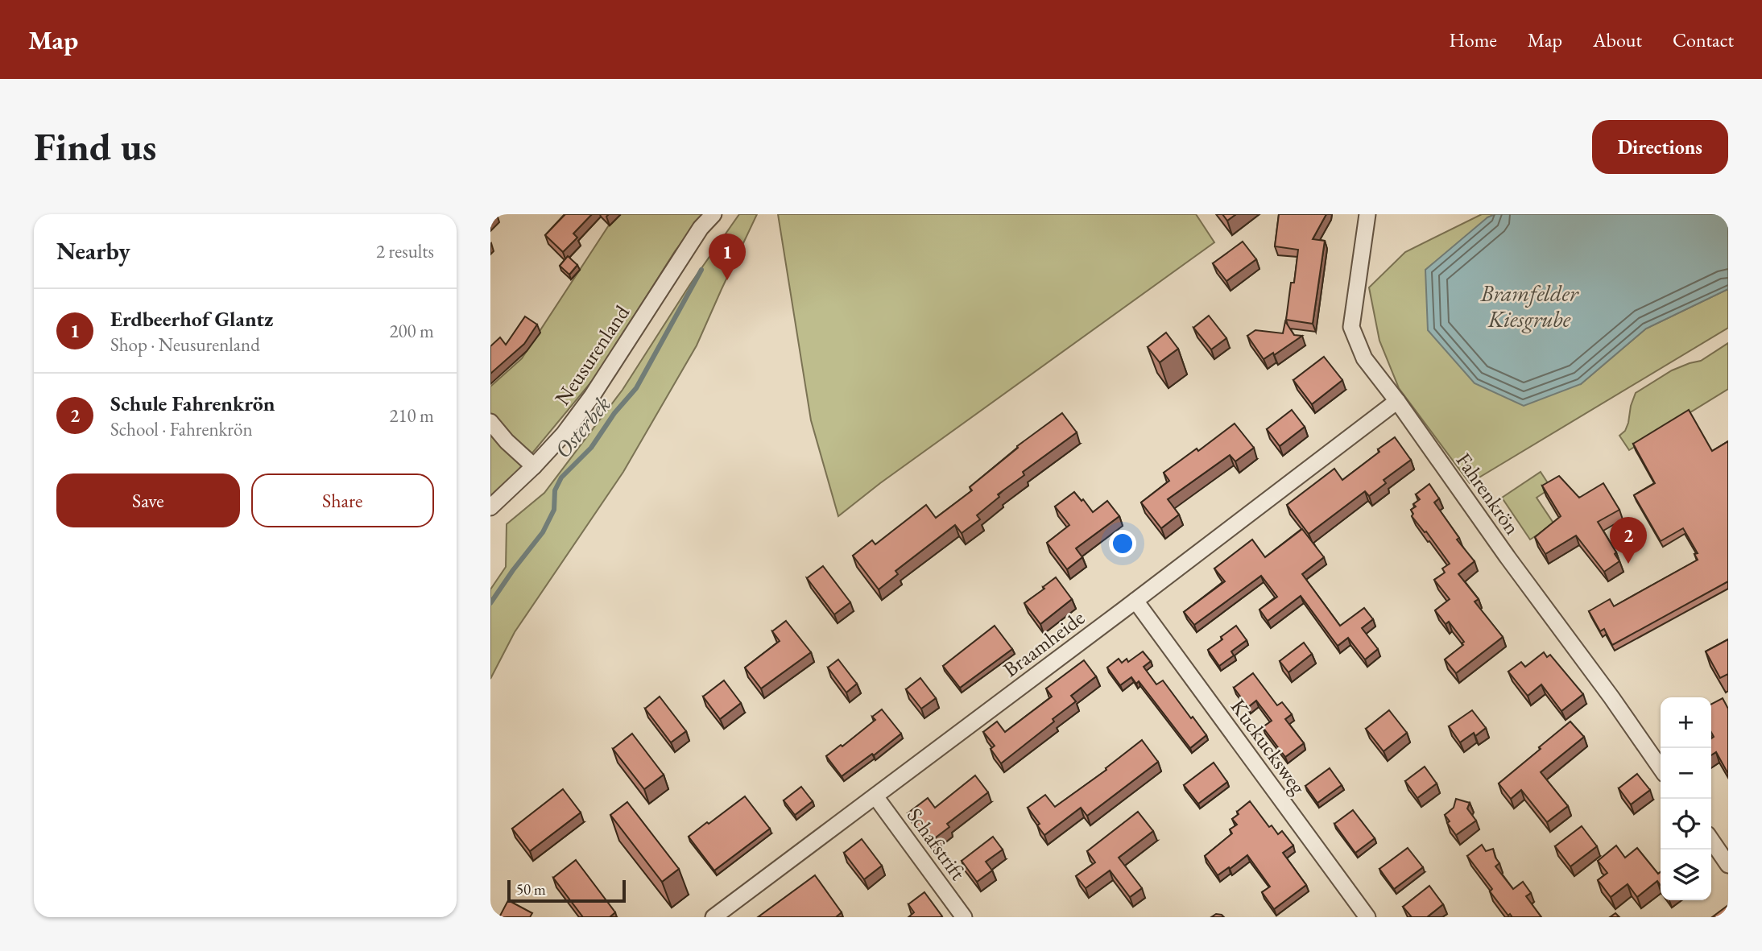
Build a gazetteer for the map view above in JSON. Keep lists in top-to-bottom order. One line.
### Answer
{"streets":{"street":["Neusurenland","Fahrenkrön","Braamheide","Kuckucksweg","Schafstrift"]},"crossings":[["Fahrenkrön","Braamheide"],["Braamheide","Kuckucksweg"],["Braamheide","Schafstrift"]],"water":["Bramfelder Kiesgrube","Osterbek"],"scale_bar":"50 m","page":{"header":"Map","nav":["Home","Map","About","Contact"],"buttons":["Directions",["Save","Share"]],"title":"Find us","heading":["Nearby","2 results"],"pins":["1","2"],"list":[{"mark":"1","name":"Erdbeerhof Glantz","note":"Shop · Neusurenland","value":"200 m"},{"mark":"2","name":"Schule Fahrenkrön","note":"School · Fahrenkrön","value":"210 m"}],"map_buttons":["+","−"],"scale":"50 m"}}
